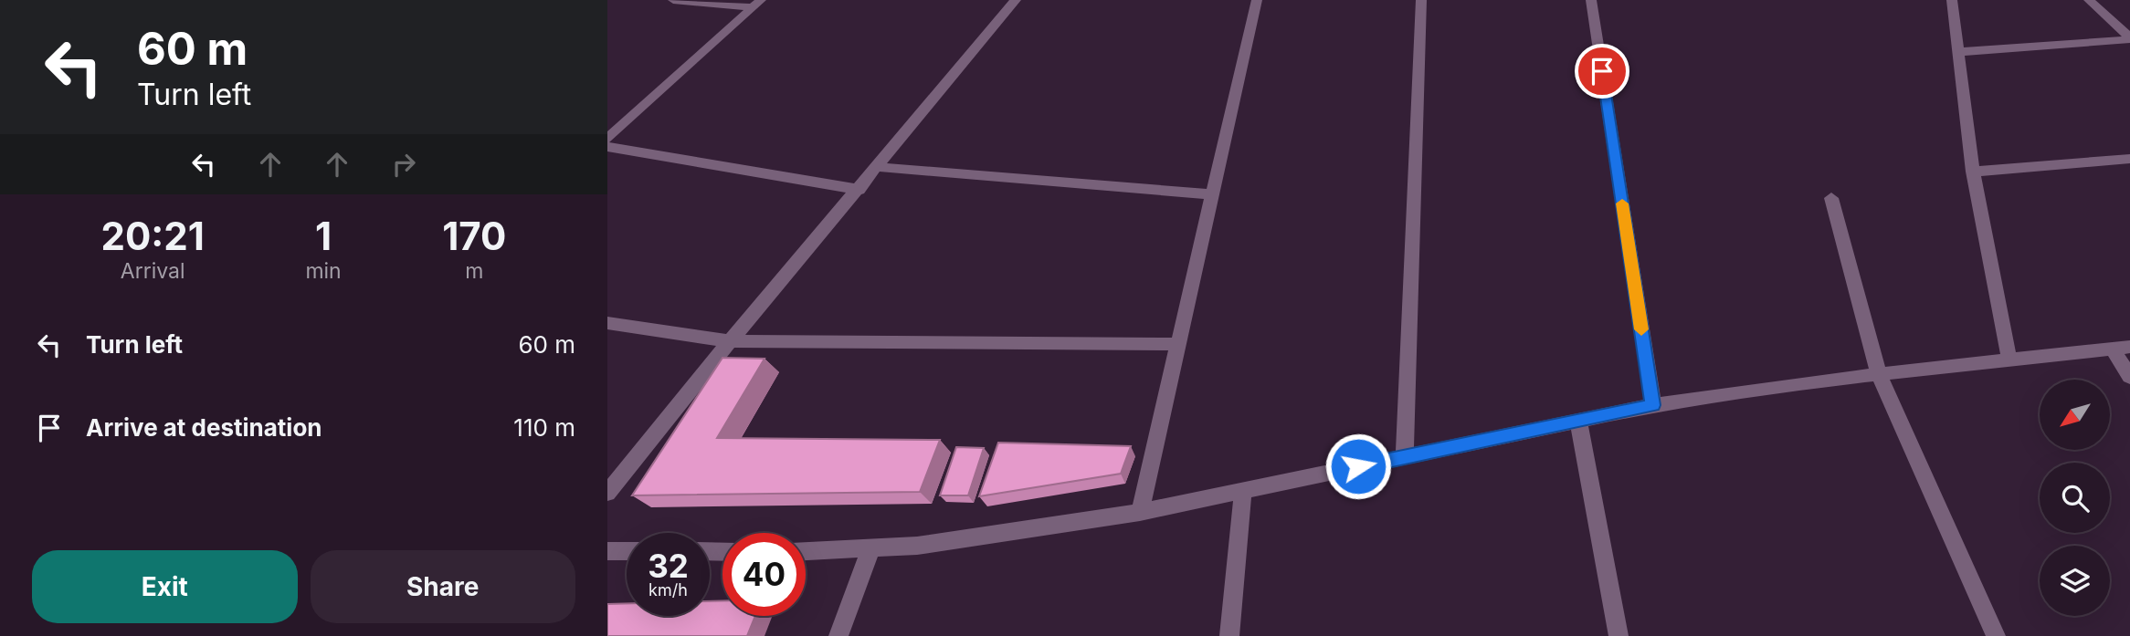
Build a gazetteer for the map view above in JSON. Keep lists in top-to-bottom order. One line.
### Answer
{"north":"bottom left","page":{"turn":["60 m","Turn left"],"eta":["20:21","Arrival","1","min","170","m"],"list":[{"name":"Turn left","value":"60 m"},{"name":"Arrive at destination","value":"110 m"}],"speed":"32 km/h","limit":"40","buttons":["Exit","Share"]}}
